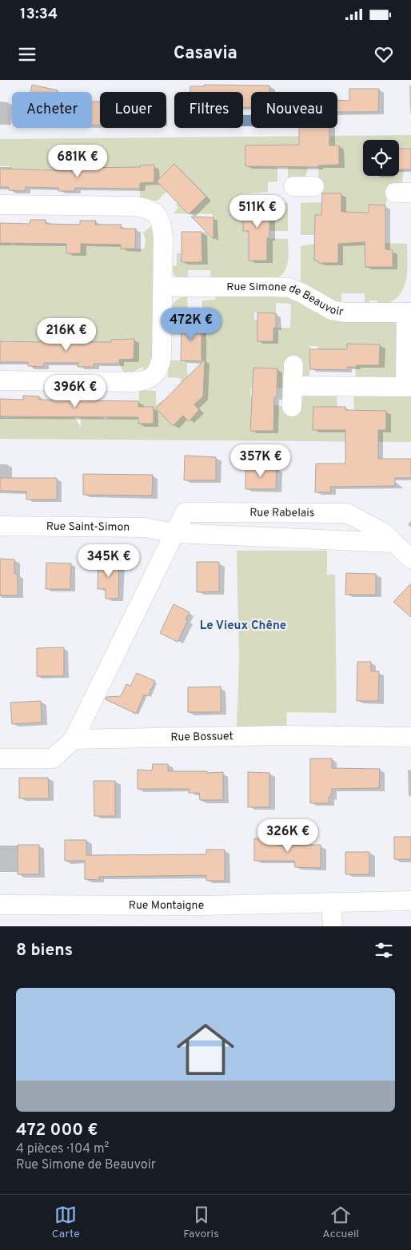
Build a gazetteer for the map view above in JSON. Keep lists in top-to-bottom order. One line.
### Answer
{"streets":{"street":["Rue Simone de Beauvoir","Rue Rabelais","Rue Saint-Simon","Rue Bossuet","Rue Montaigne"]},"crossings":[["Rue Rabelais","Rue Saint-Simon"],["Rue Rabelais","Rue Bossuet"]],"districts":["Le Vieux Chêne"],"page":{"status":"13:34","header":"Casavia","chip":["Acheter","Louer","Filtres","Nouveau"],"price":["681K €","511K €","472K €","216K €","396K €","357K €","345K €","326K €"],"heading":"8 biens","list":[{"name":"472 000 €","note":"4 pièces · 104 m² · Rue Simone de Beauvoir"}],"tabs":["Carte","Favoris","Accueil"]}}
